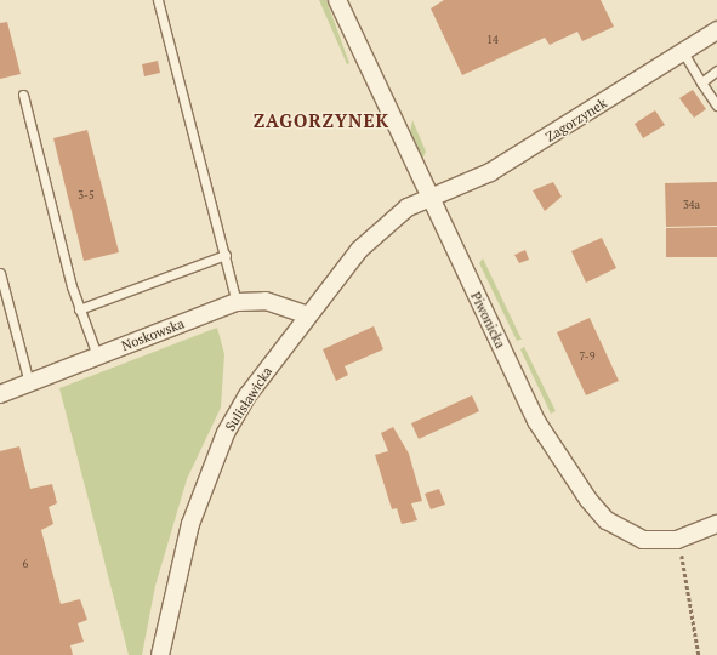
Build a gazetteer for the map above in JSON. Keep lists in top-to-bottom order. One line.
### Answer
{"streets":{"street":["Zagorzynek","Piwonicka","Noskowska","Sulisławicka"]},"crossings":[["Zagorzynek","Piwonicka"],["Zagorzynek","Sulisławicka"],["Piwonicka","Sulisławicka"],["Noskowska","Sulisławicka"]],"districts":["ZAGORZYNEK"],"house_numbers":["14","3-5","34a","7-9","6"]}
